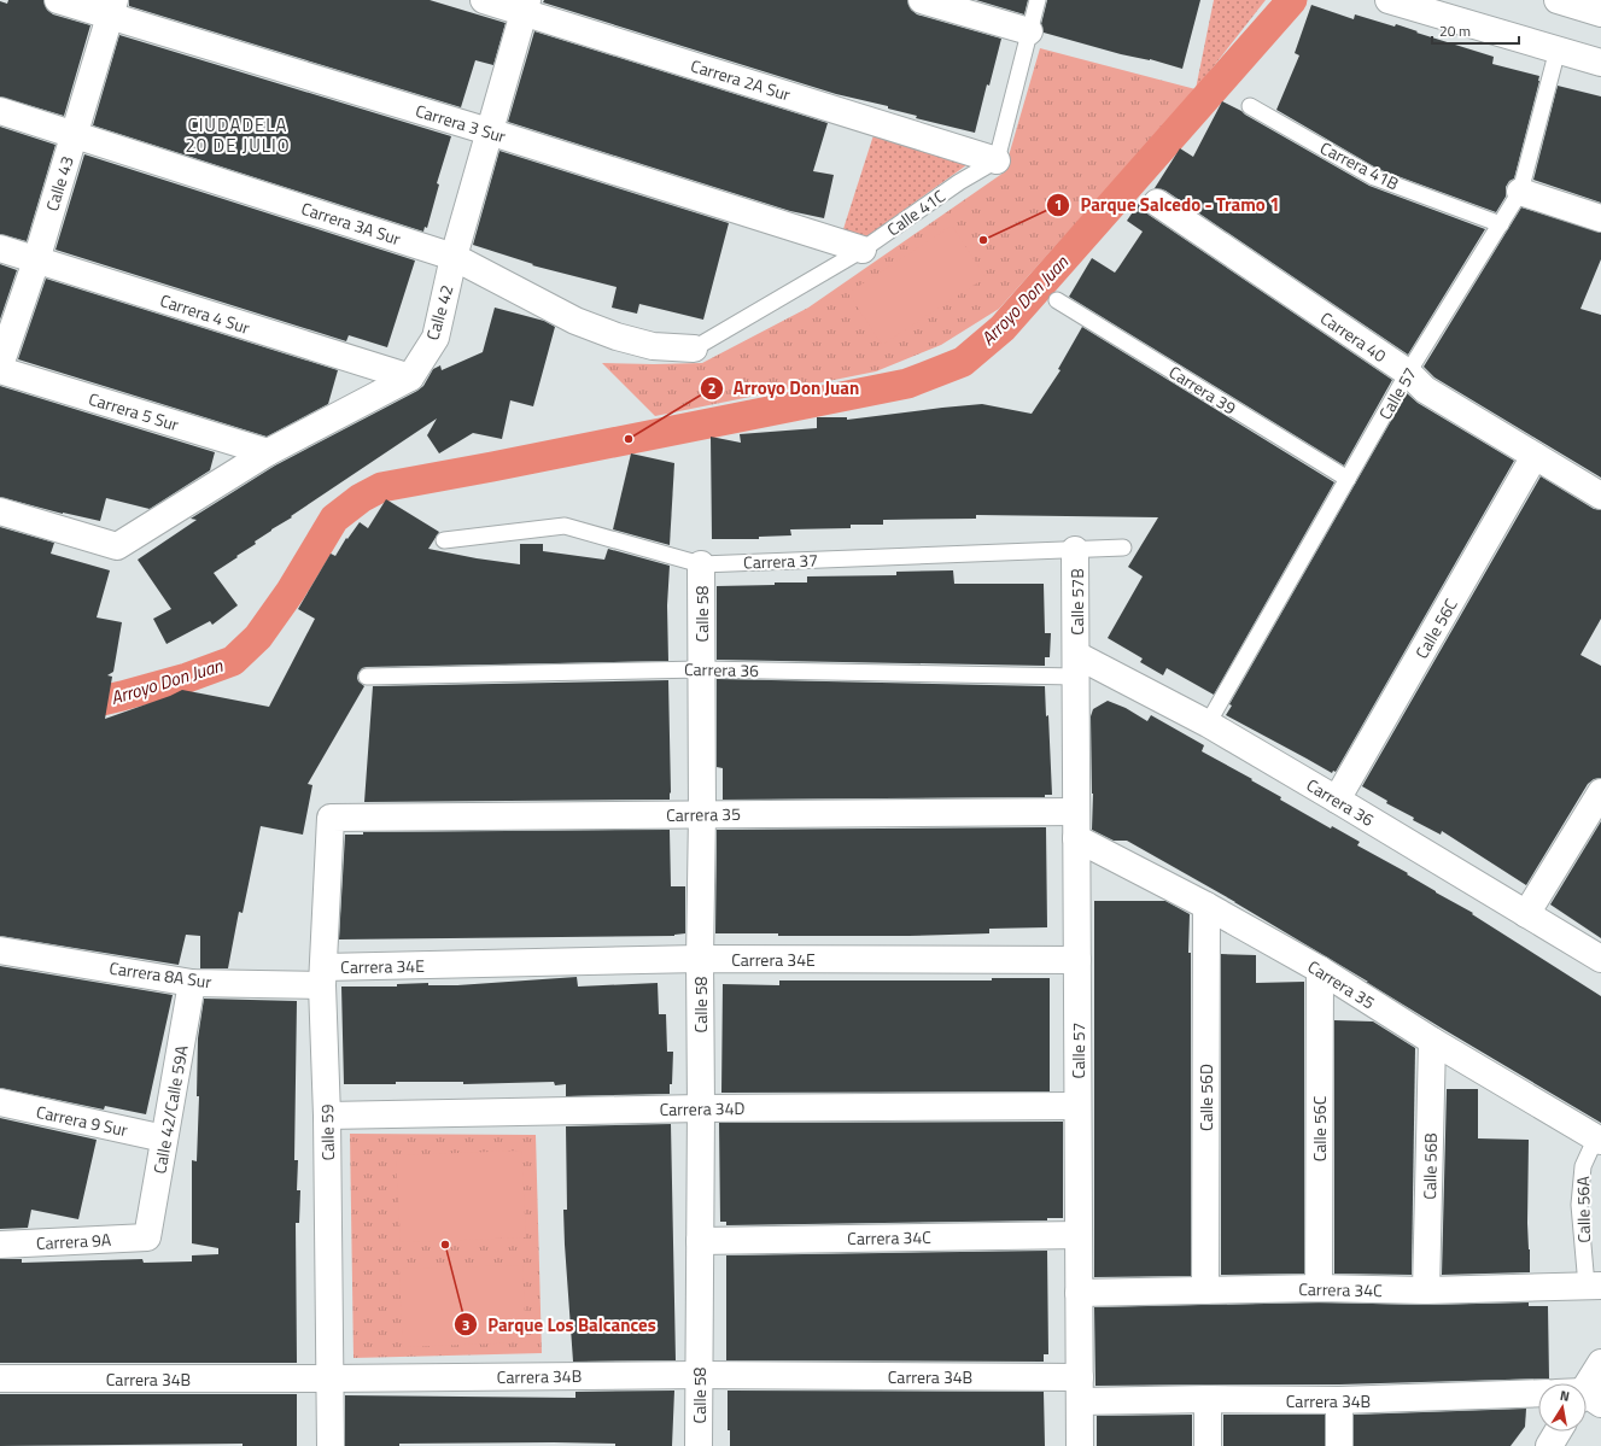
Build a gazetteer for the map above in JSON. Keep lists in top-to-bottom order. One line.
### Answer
{"streets":{"street":["Carrera 2A Sur","Carrera 3 Sur","Calle 43","Carrera 3A Sur","Calle 42","Carrera 4 Sur","Carrera 40","Calle 57","Carrera 5 Sur","Calle 57B","Calle 58","Calle 56C","Carrera 36","Carrera 35","Carrera 34E","Carrera 8A Sur","Calle 56D","Carrera 34D","Calle 42/Calle 59A","Carrera 9 Sur","Calle 59","Calle 56B","Carrera 34C","Carrera 9A","Carrera 34B"],"lane":["Carrera 41B","Calle 41C","Carrera 39","Carrera 37","Calle 56A"]},"crossings":[["Carrera 2A Sur","Calle 41C"],["Carrera 2A Sur","Calle 42"],["Carrera 3 Sur","Calle 43"],["Carrera 3 Sur","Calle 41C"],["Carrera 3 Sur","Calle 42"],["Carrera 41B","Calle 57"],["Calle 43","Carrera 3A Sur"],["Calle 43","Carrera 4 Sur"],["Calle 41C","Carrera 3A Sur"],["Carrera 3A Sur","Calle 42"],["Calle 42","Carrera 4 Sur"],["Carrera 40","Calle 57"],["Carrera 40","Calle 56C"],["Carrera 39","Calle 57"],["Calle 57","Calle 57B"],["Calle 57","Carrera 36"],["Calle 57","Carrera 35"],["Calle 57","Carrera 34E"],["Calle 57","Carrera 34D"],["Calle 57","Carrera 34C"],["Calle 57","Carrera 34B"],["Carrera 37","Calle 57B"],["Carrera 37","Calle 58"],["Calle 57B","Carrera 36"],["Calle 58","Carrera 36"],["Calle 58","Carrera 35"],["Calle 58","Carrera 34E"],["Calle 58","Carrera 34D"],["Calle 58","Carrera 34C"],["Calle 58","Carrera 34B"],["Calle 56C","Carrera 36"],["Calle 56C","Carrera 35"],["Calle 56C","Carrera 34C"],["Carrera 35","Calle 56D"],["Carrera 35","Calle 59"],["Carrera 35","Calle 56B"],["Carrera 35","Calle 56A"],["Carrera 34E","Carrera 8A Sur"],["Carrera 34E","Calle 59"],["Carrera 8A Sur","Calle 42/Calle 59A"],["Carrera 8A Sur","Calle 59"],["Calle 56D","Carrera 34C"],["Carrera 34D","Calle 59"],["Calle 42/Calle 59A","Carrera 9 Sur"],["Calle 42/Calle 59A","Carrera 9A"],["Calle 59","Carrera 34B"],["Calle 56B","Carrera 34C"],["Calle 56A","Carrera 34C"]],"districts":["CIUDADELA 20 DE JULIO"],"water":["Arroyo Don Juan"],"places":["Parque Salcedo - Tramo 1","Arroyo Don Juan","Parque Los Balcances"],"scale_bar":"20 m","north":"top"}
